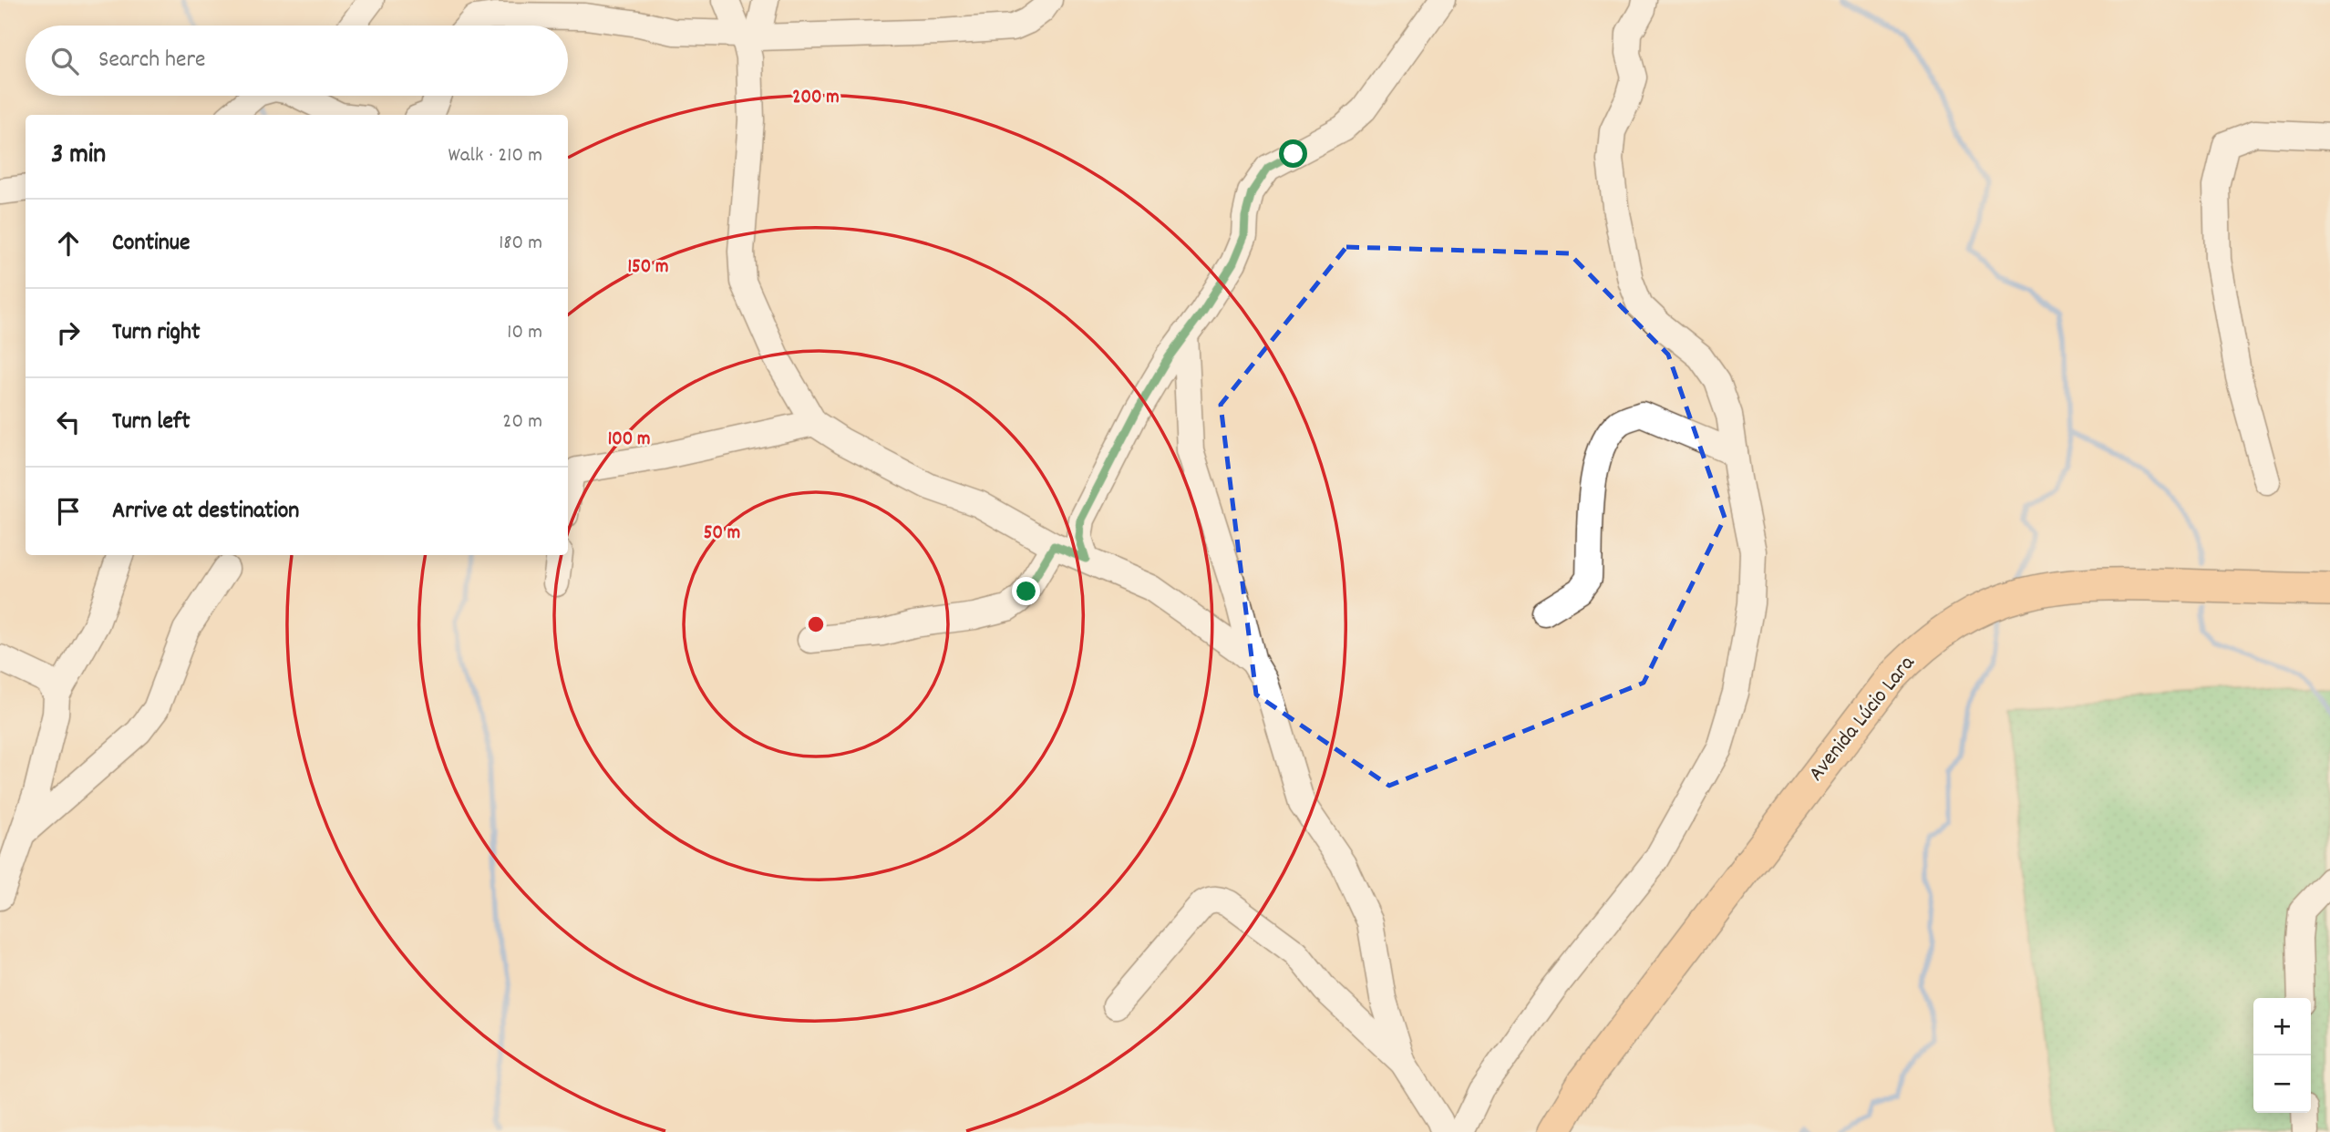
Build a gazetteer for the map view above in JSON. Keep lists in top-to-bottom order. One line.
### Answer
{"streets":{"main road":["Avenida Lúcio Lara"]},"page":{"search":"Search here","heading":["3 min","Walk · 210 m"],"list":[["Continue","180 m"],["Turn right","10 m"],["Turn left","20 m"],"Arrive at destination"],"map_buttons":["+","−"]},"rings":["200 m","150 m","100 m","50 m"]}
